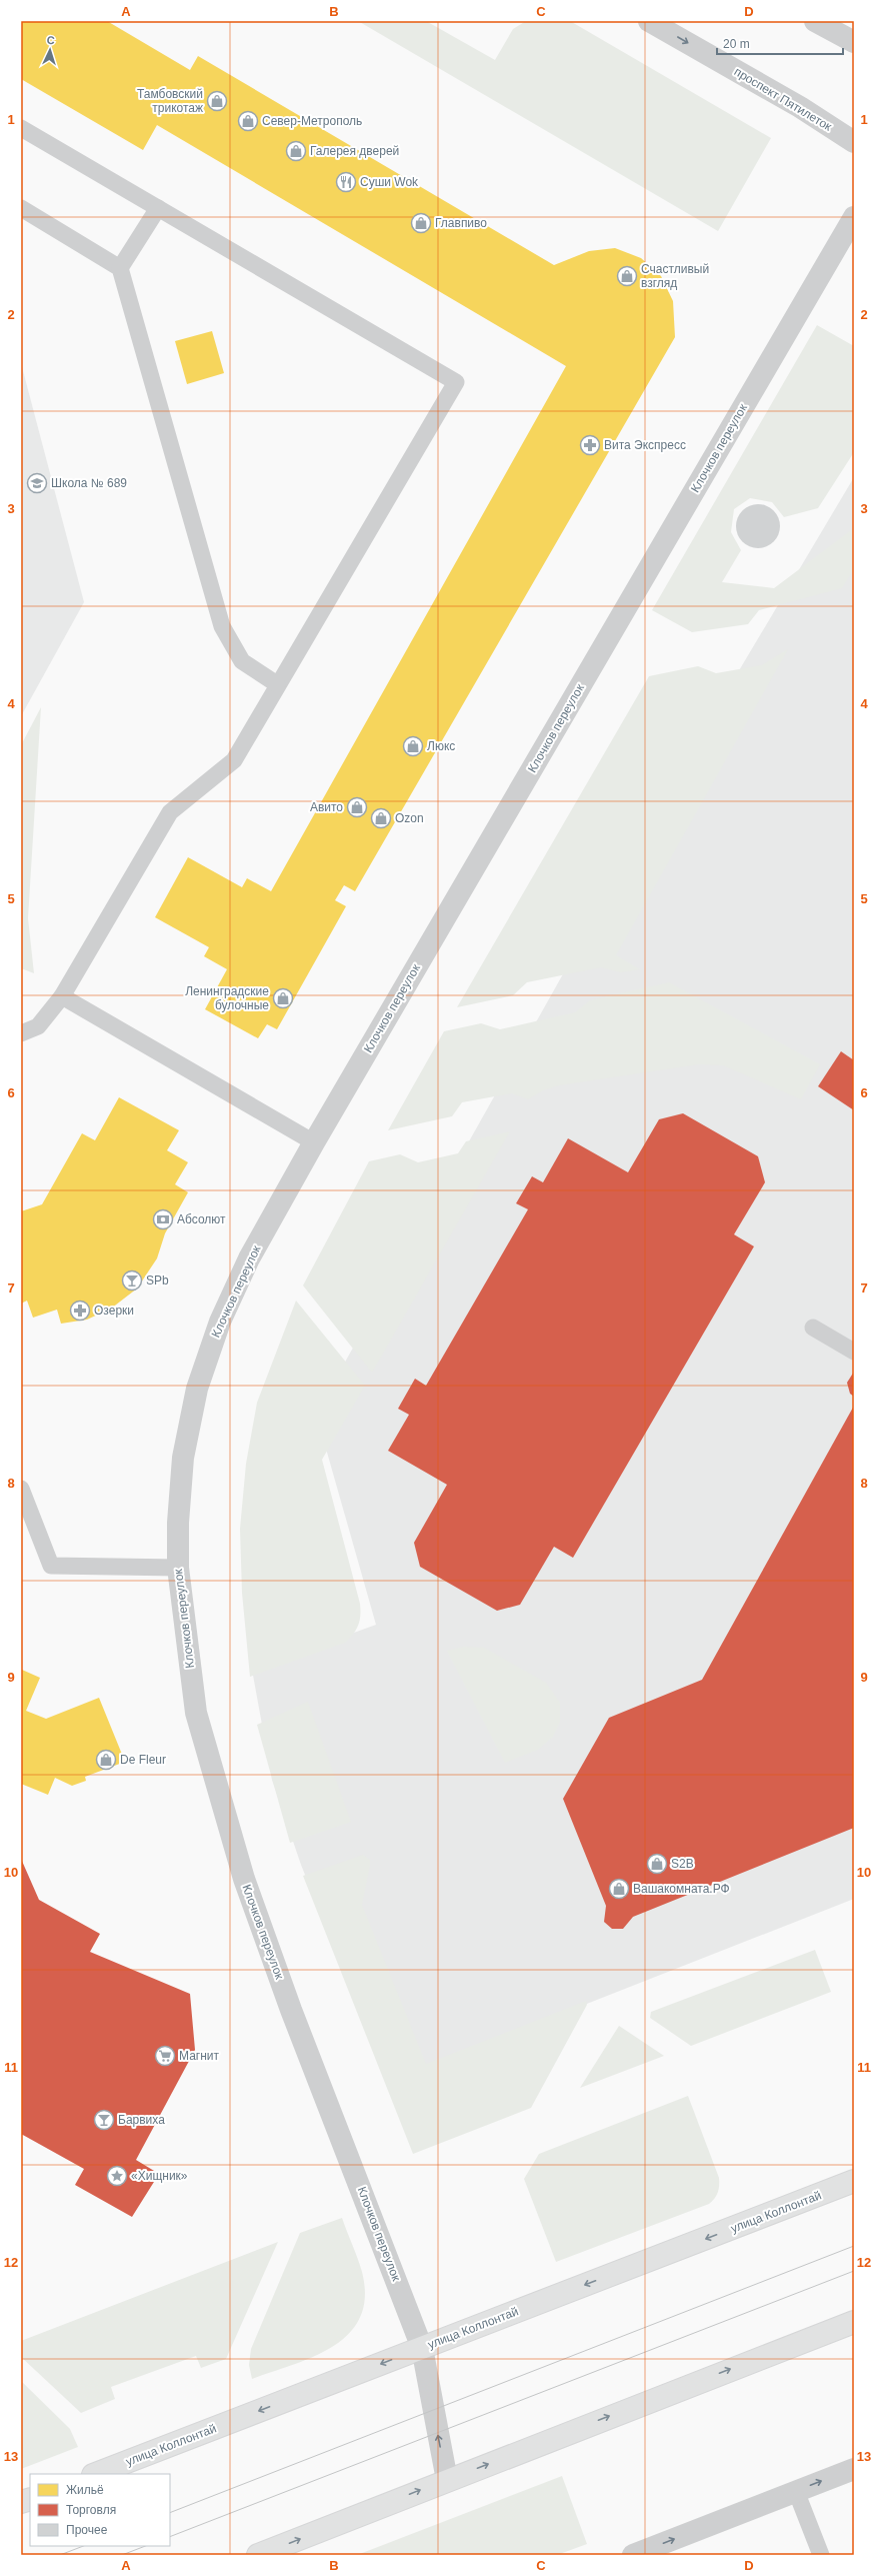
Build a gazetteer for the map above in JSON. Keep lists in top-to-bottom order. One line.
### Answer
{"streets":{"main road":["улица Коллонтай"],"street":["проспект Пятилеток","Клочков переулок"]},"crossings":[["Клочков переулок","улица Коллонтай"]],"one_way":["проспект Пятилеток"],"places":{"shop":["Тамбовский трикотаж","Север-Метрополь","Галерея дверей","Главпиво","Счастливый взгляд","Люкс","Авито","Ozon","Ленинградские булочные","De Fleur","S2B","Вашакомната.РФ"],"restaurant":["Суши Wok"],"pharmacy":["Вита Экспресс","Озерки"],"school or university":["Школа № 689"],"bank":["Абсолют"],"bar":["SPb","Барвиха"],"supermarket":["Магнит"],"place":["«Хищник»"]},"legend":["Жильё","Торговля","Прочее"],"scale_bar":"20 m","north":"top","grid":{"columns":["A","B","C","D"],"rows":["1","2","3","4","5","6","7","8","9","10","11","12","13"]}}
